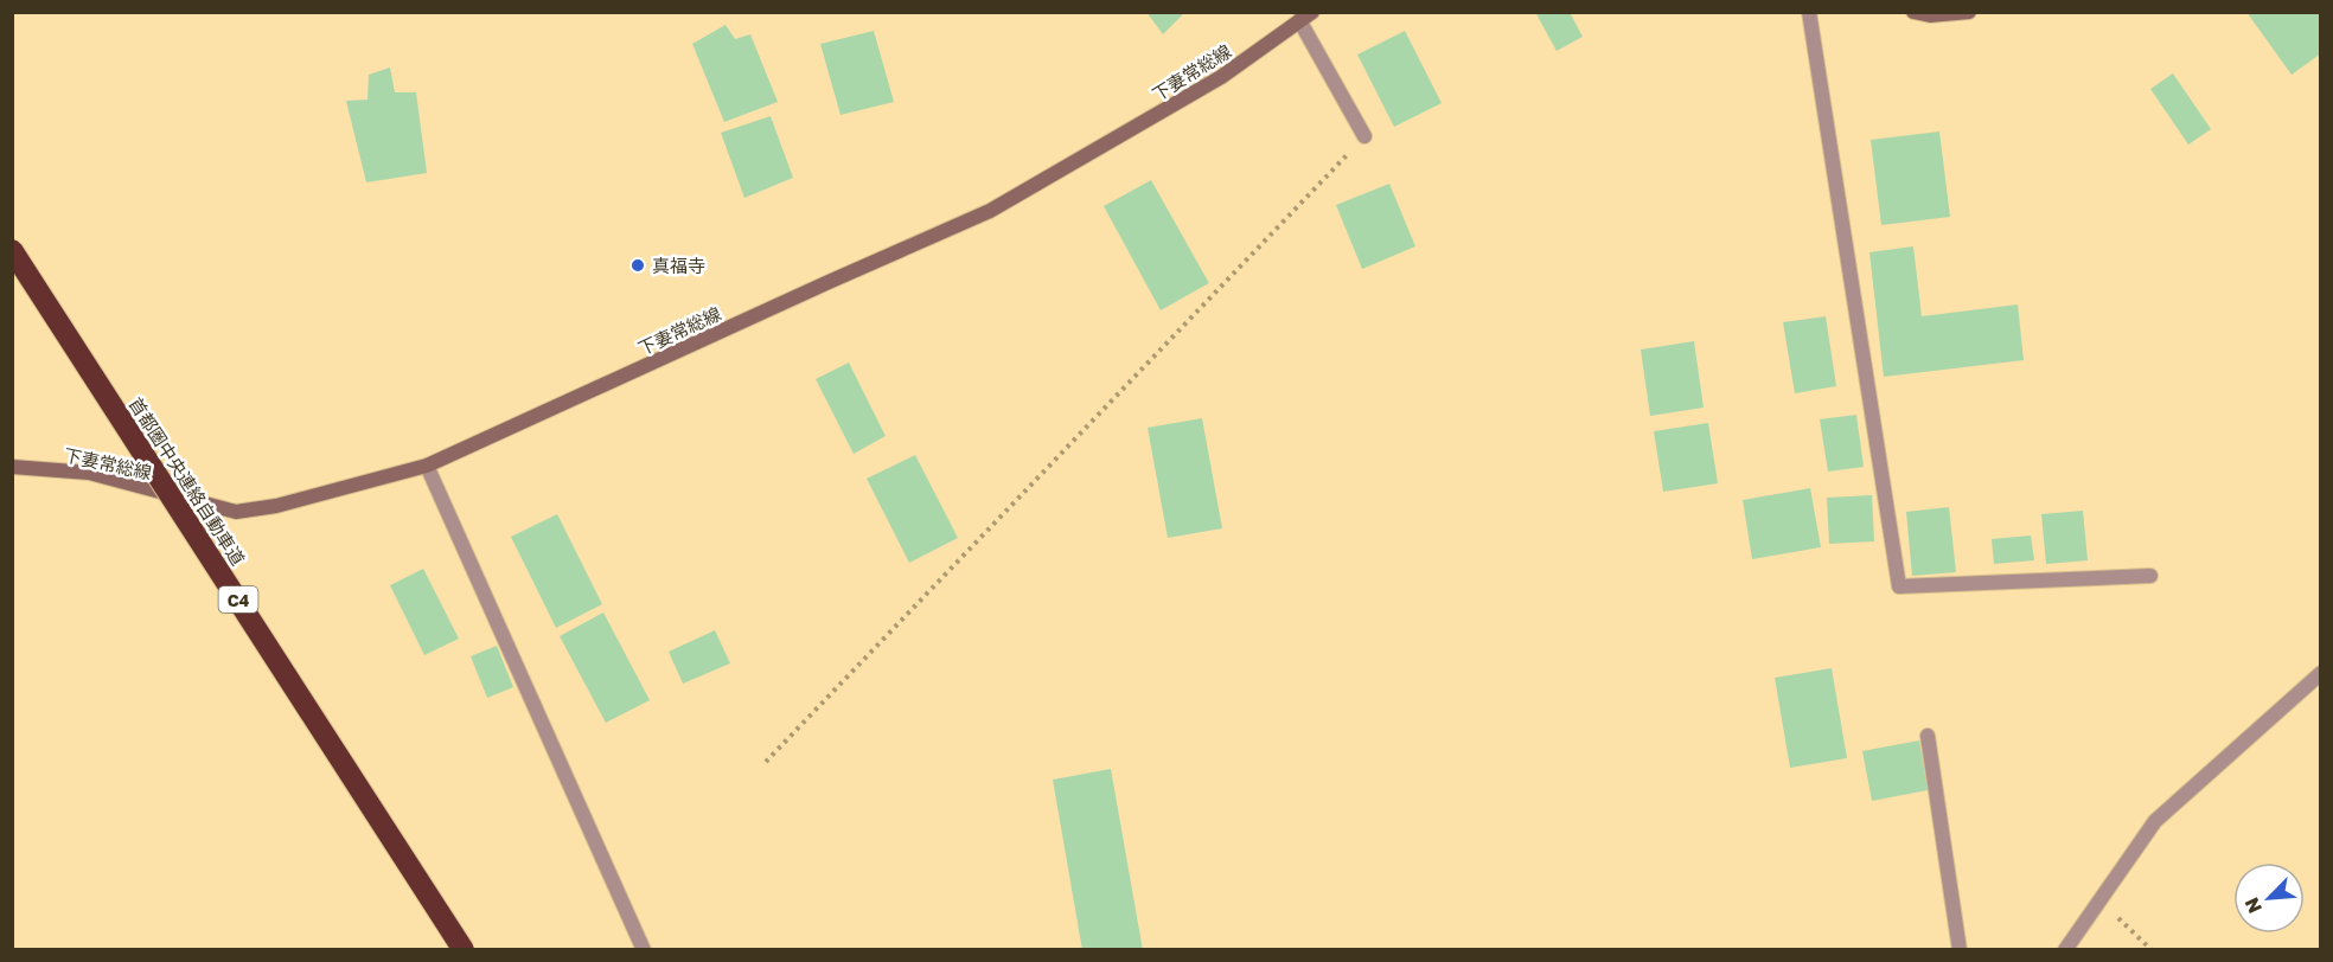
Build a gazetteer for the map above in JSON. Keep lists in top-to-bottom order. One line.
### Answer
{"streets":{"highway":["首都圏中央連絡自動車道","C4"],"main road":["下妻常総線"]},"places":["真福寺"],"north":"bottom left"}
